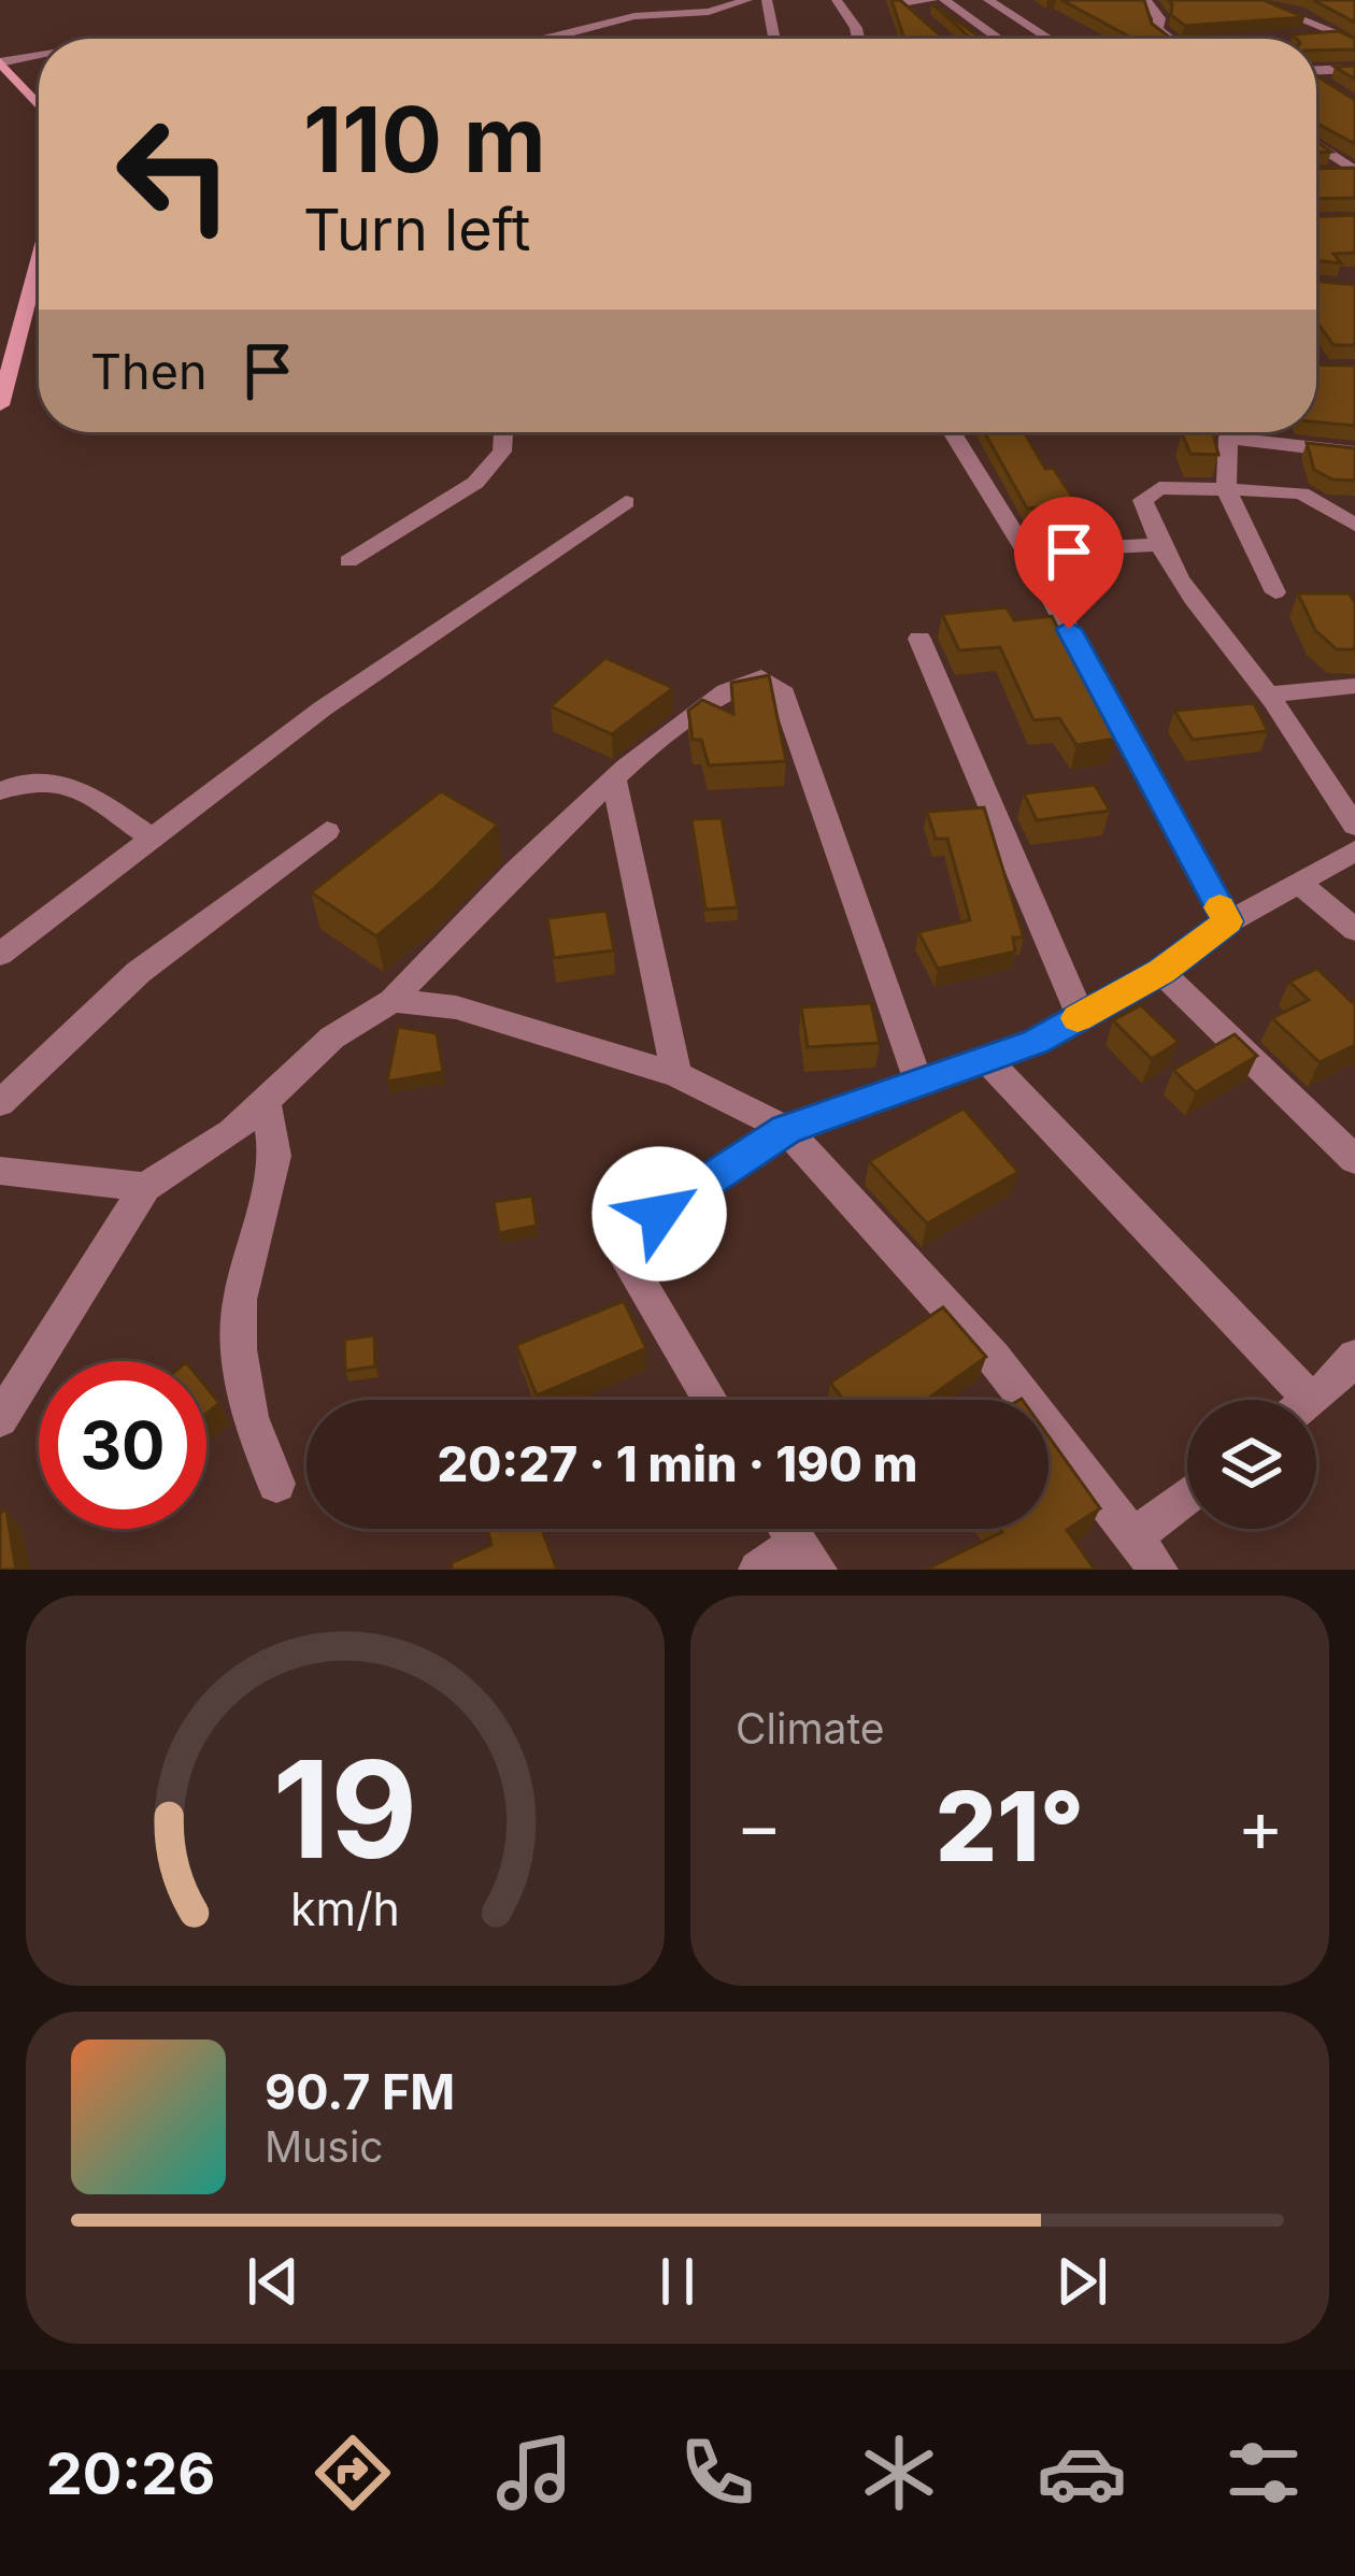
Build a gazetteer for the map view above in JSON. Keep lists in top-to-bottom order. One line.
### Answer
{"page":{"turn":["110 m","Turn left"],"then":"Then","limit":"30","trip":"20:27 · 1 min · 190 m","tile":"Climate","heat":["−","21°","+"],"song":["90.7 FM","Music"],"tabs":"20:26","gauge":["19","km/h"]}}
